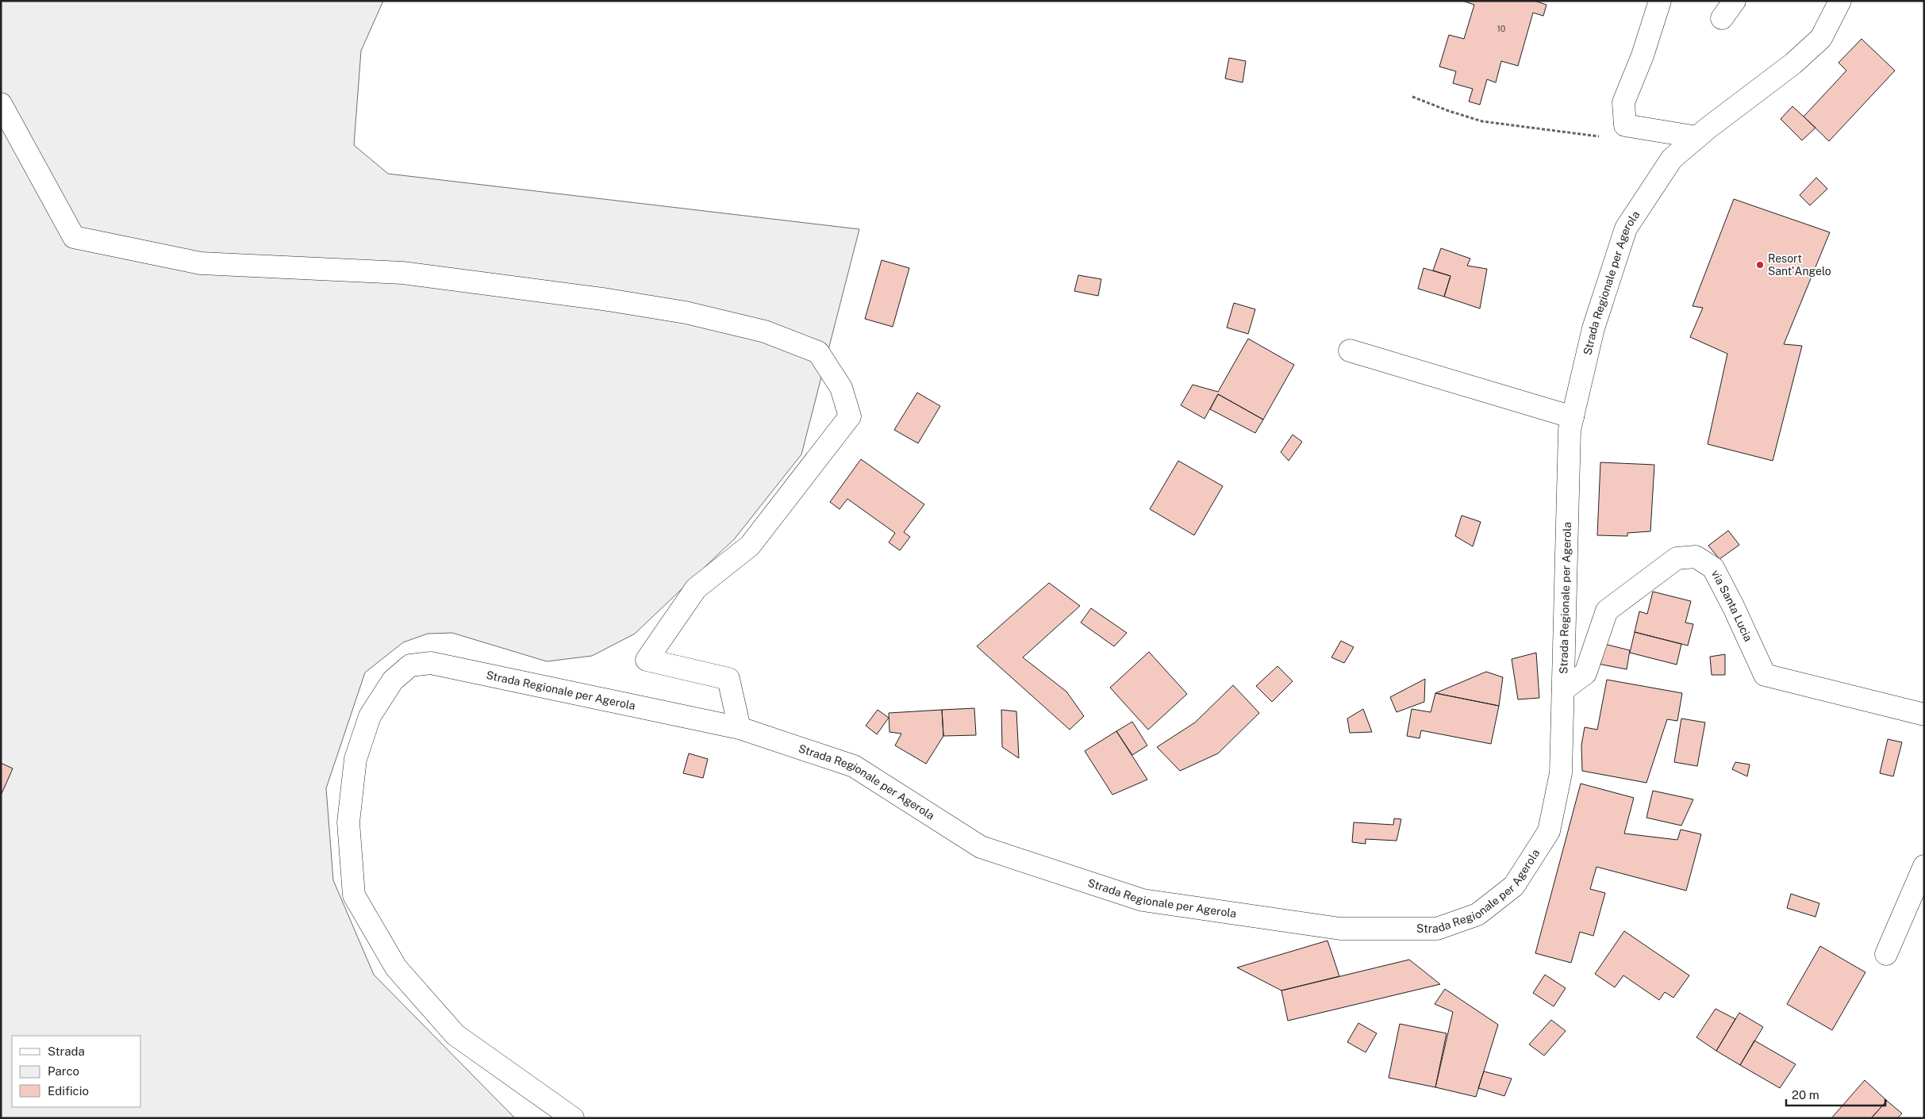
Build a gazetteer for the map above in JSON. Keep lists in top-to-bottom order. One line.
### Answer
{"streets":{"main road":["Strada Regionale per Agerola","via Santa Lucia"]},"crossings":[["Strada Regionale per Agerola","via Santa Lucia"]],"places":["Resort Sant'Angelo"],"house_numbers":["10"],"legend":["Strada","Parco","Edificio"],"scale_bar":"20 m"}
